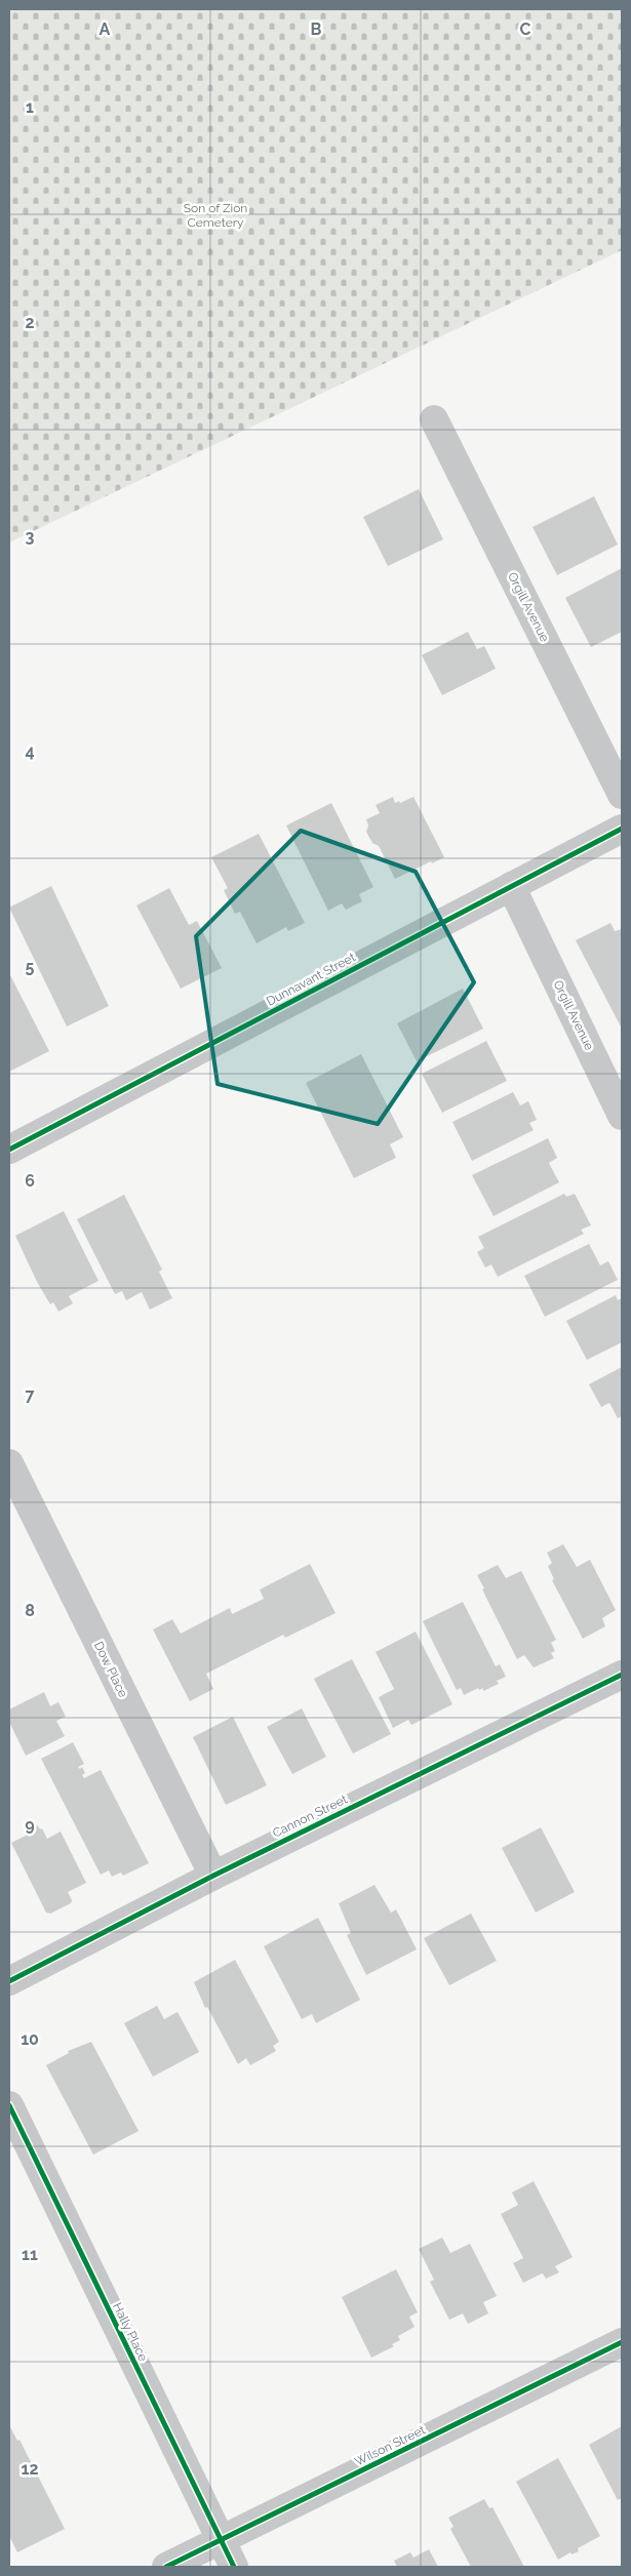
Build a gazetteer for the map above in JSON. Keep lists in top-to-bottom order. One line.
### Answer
{"streets":{"street":["Orgill Avenue","Dunnavant Street","Dow Place","Cannon Street","Hally Place","Wilson Street"]},"crossings":[["Orgill Avenue","Dunnavant Street"],["Dow Place","Cannon Street"],["Hally Place","Wilson Street"]],"parks":["Son of Zion Cemetery"],"grid":{"columns":["A","B","C"],"rows":["1","2","3","4","5","6","7","8","9","10","11","12"]}}
